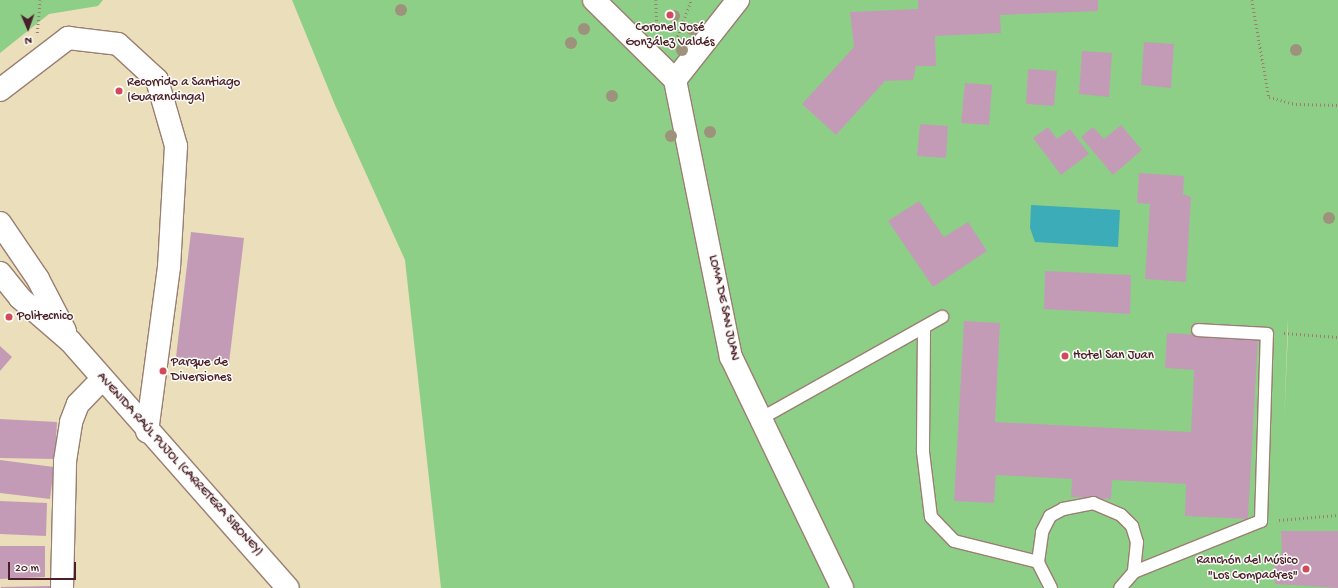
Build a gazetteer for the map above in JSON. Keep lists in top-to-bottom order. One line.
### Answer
{"streets":{"street":["LOMA DE SAN JUAN","AVENIDA RAÚL PUJOL (CARRETERA SIBONEY)"]},"places":["Coronel José González Valdés","Recorrido a Santiago (Guarandinga)","Politecnico","Hotel San Juan","Parque de Diversiones","Ranchón del Músico \"Los Compadres\""],"scale_bar":"20 m","north":"bottom"}
